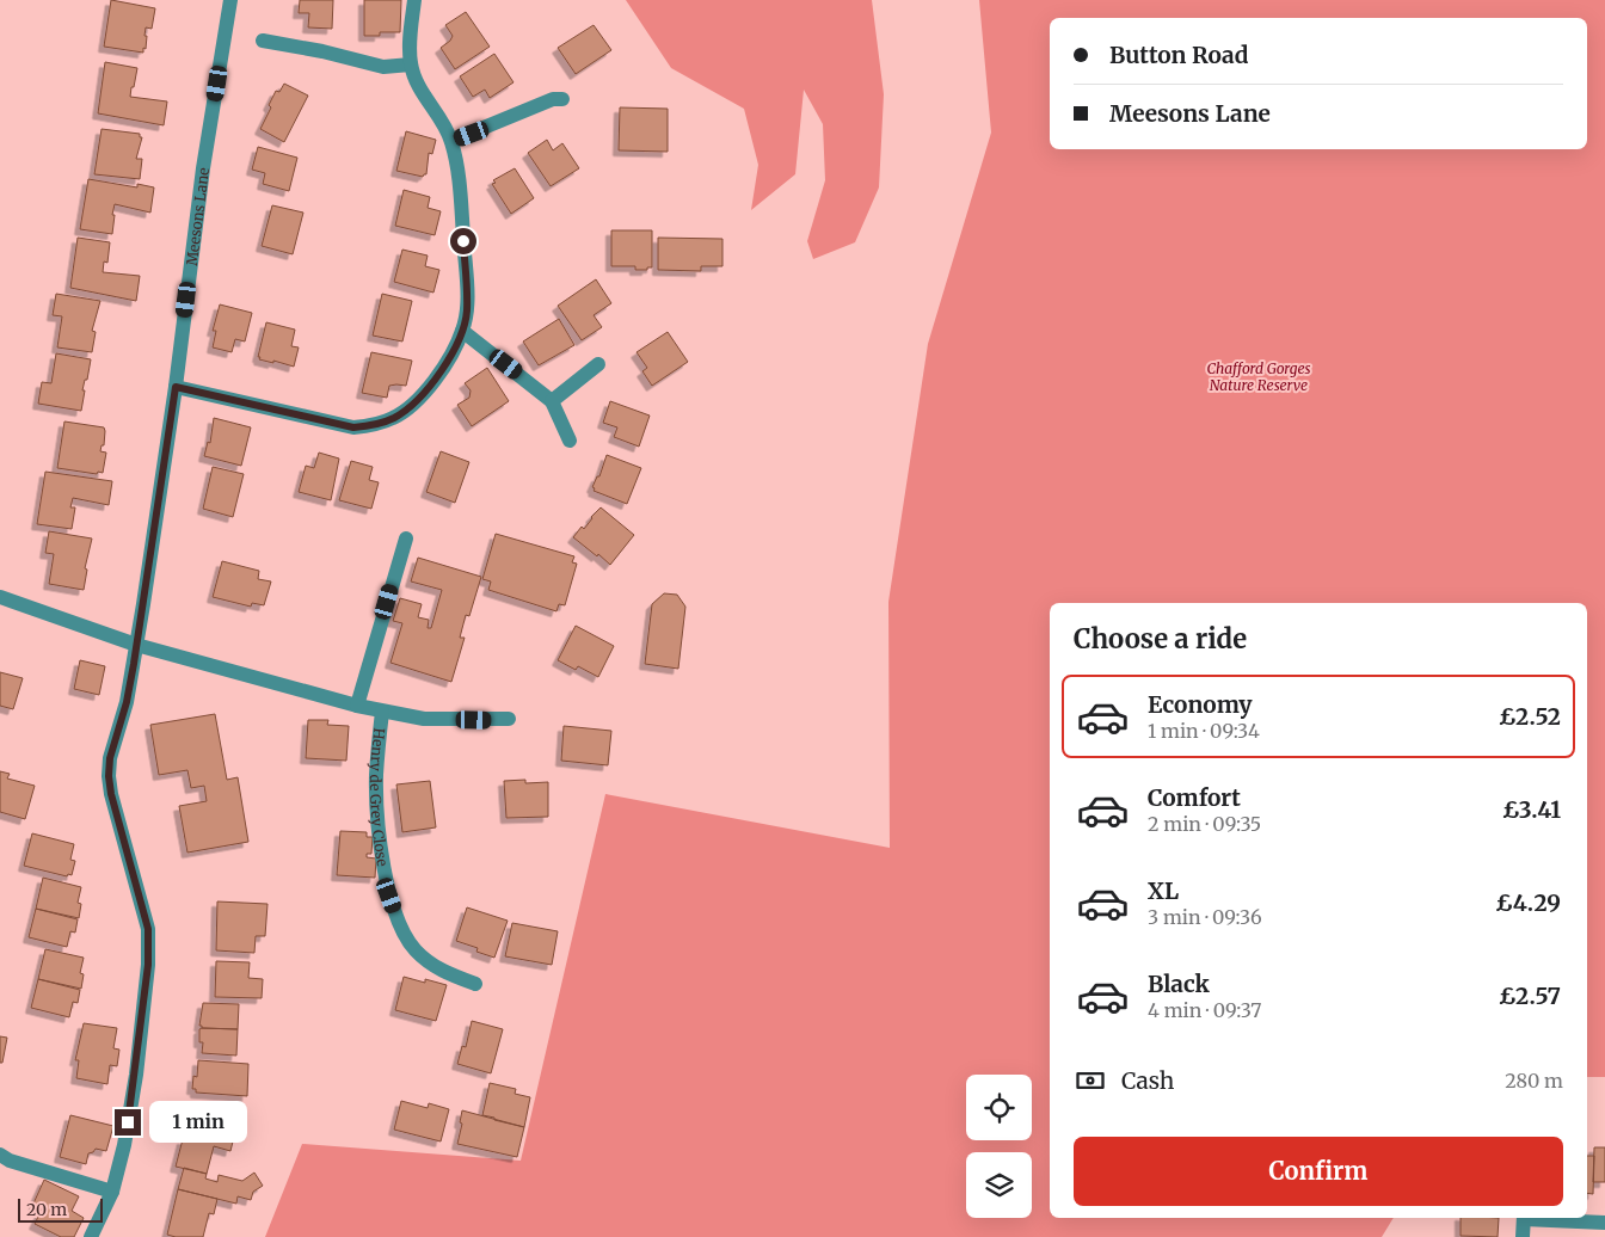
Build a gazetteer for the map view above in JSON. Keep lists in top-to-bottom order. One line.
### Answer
{"streets":{"street":["Meesons Lane","Henry de Grey Close"]},"crossings":[["Meesons Lane","Henry de Grey Close"]],"parks":["Chafford Gorges Nature Reserve"],"scale_bar":"20 m","page":{"banner":["Button Road","Meesons Lane"],"heading":"Choose a ride","list":[{"name":"Economy","note":"1 min · 09:34","value":"£2.52"},{"name":"Comfort","note":"2 min · 09:35","value":"£3.41"},{"name":"XL","note":"3 min · 09:36","value":"£4.29"},{"name":"Black","note":"4 min · 09:37","value":"£2.57"}],"pay":["Cash","280 m"],"bubble":"1 min","buttons":"Confirm","scale":"20 m"}}
